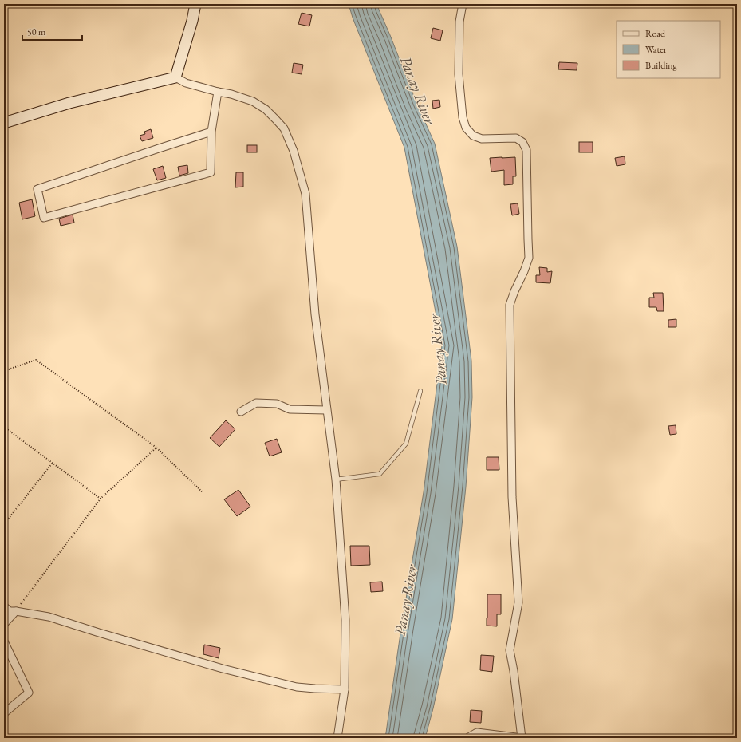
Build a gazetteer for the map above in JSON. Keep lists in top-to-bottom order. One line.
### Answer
{"water":["Panay River"],"legend":["Road","Water","Building"],"scale_bar":"50 m"}
